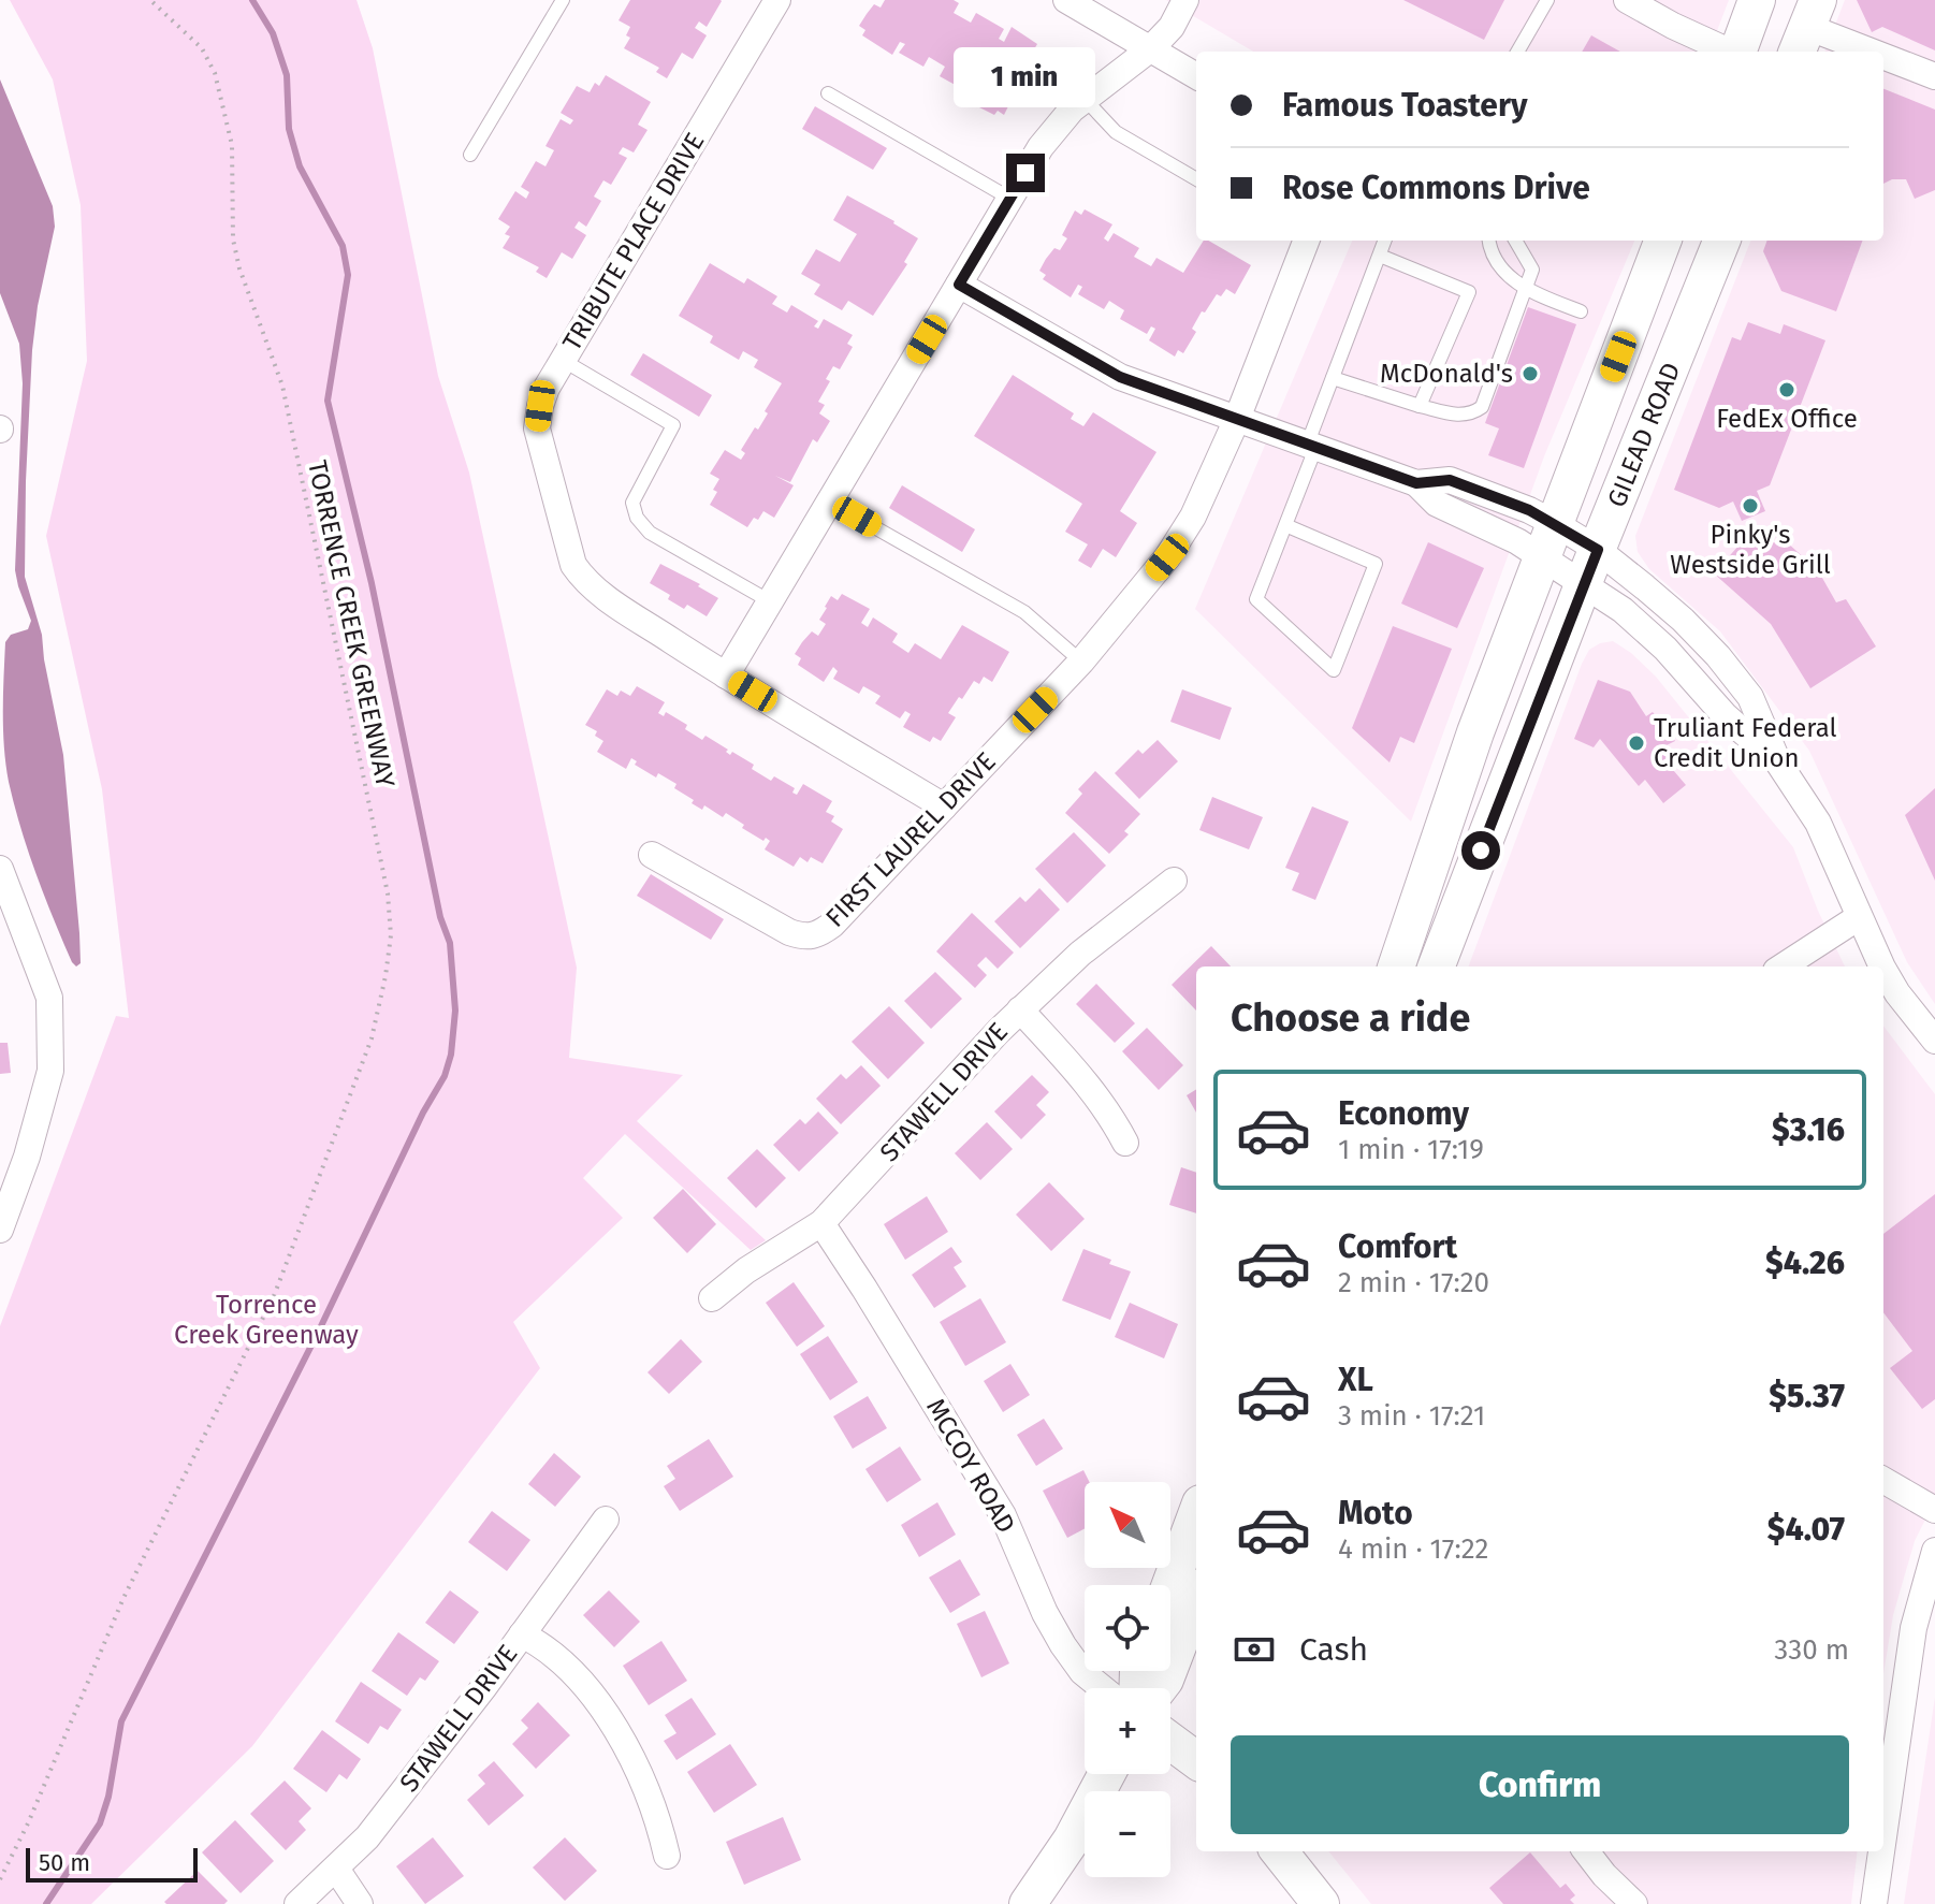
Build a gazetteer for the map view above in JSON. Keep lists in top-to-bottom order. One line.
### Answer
{"streets":{"main road":["GILEAD ROAD"],"street":["TRIBUTE PLACE DRIVE","FIRST LAUREL DRIVE","STAWELL DRIVE","MCCOY ROAD"],"path":["TORRENCE CREEK GREENWAY"]},"crossings":[["TRIBUTE PLACE DRIVE","FIRST LAUREL DRIVE"],["STAWELL DRIVE","MCCOY ROAD"]],"parks":["Torrence Creek Greenway"],"places":["McDonald's","FedEx Office","Pinky's Westside Grill","Truliant Federal Credit Union"],"scale_bar":"50 m","north":"top left","page":{"bubble":"1 min","banner":["Famous Toastery","Rose Commons Drive"],"heading":"Choose a ride","list":[{"name":"Economy","note":"1 min · 17:19","value":"$3.16"},{"name":"Comfort","note":"2 min · 17:20","value":"$4.26"},{"name":"XL","note":"3 min · 17:21","value":"$5.37"},{"name":"Moto","note":"4 min · 17:22","value":"$4.07"}],"map_buttons":["+","−"],"pay":["Cash","330 m"],"buttons":"Confirm","scale":"50 m"}}
